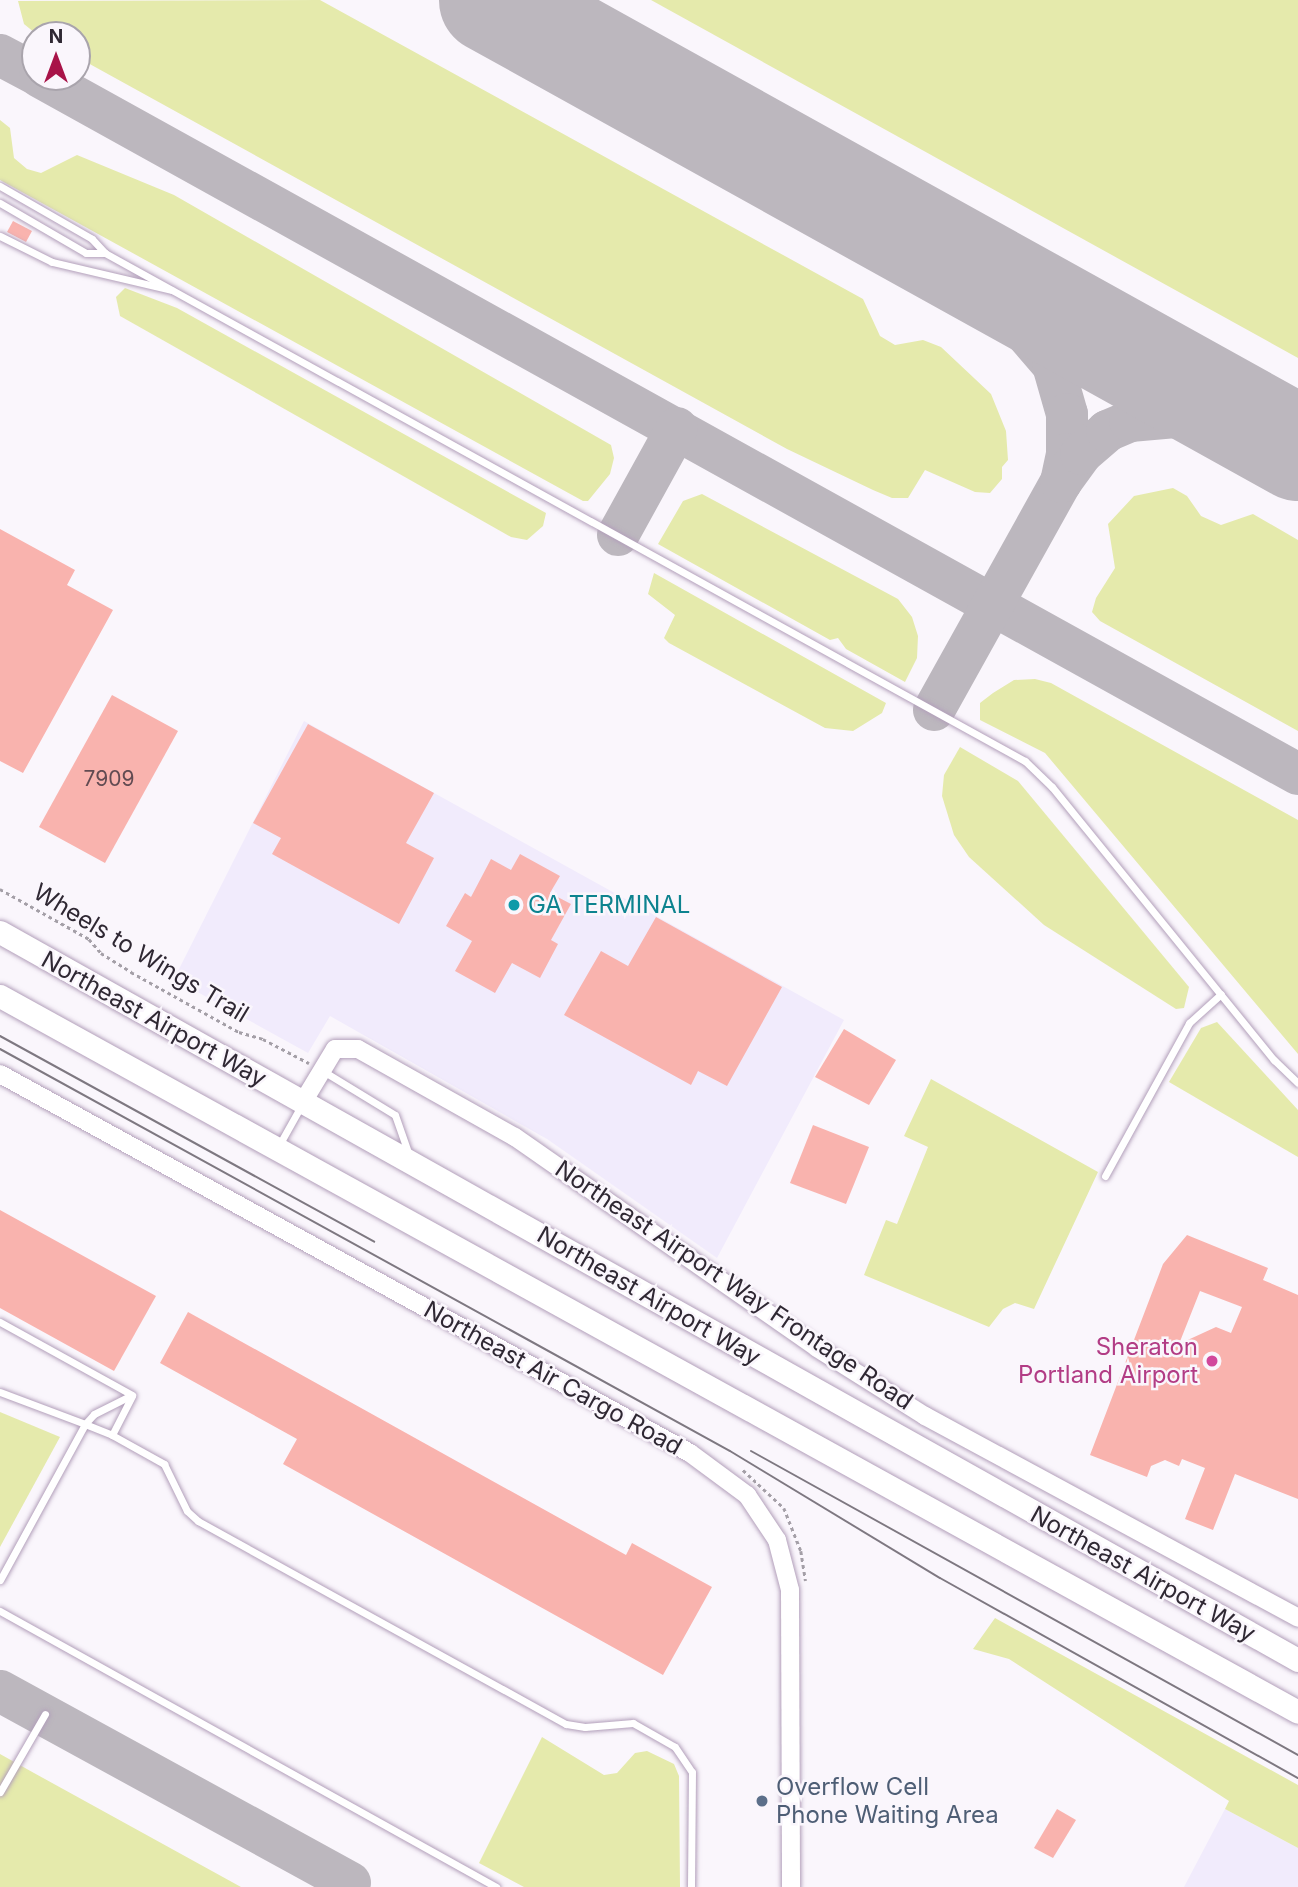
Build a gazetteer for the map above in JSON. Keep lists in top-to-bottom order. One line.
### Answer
{"streets":{"main road":["Northeast Airport Way"],"street":["Northeast Airport Way Frontage Road","Northeast Air Cargo Road"],"path":["Wheels to Wings Trail"]},"crossings":[["Northeast Airport Way","Northeast Airport Way Frontage Road"]],"places":["GA TERMINAL","Sheraton Portland Airport","Overflow Cell Phone Waiting Area"],"house_numbers":["7909"],"north":"top"}
